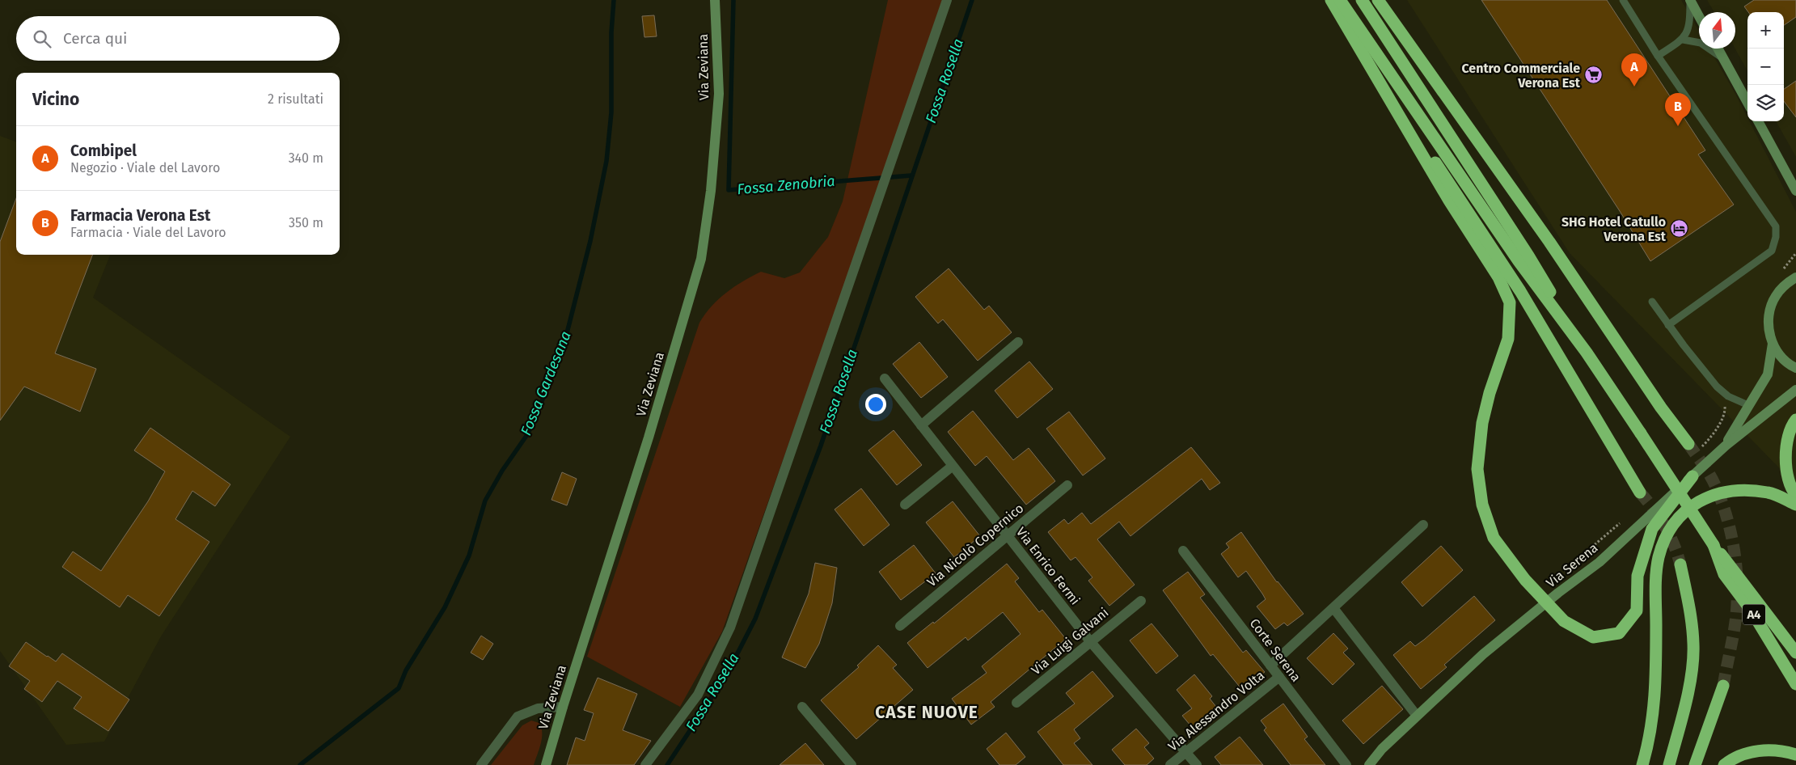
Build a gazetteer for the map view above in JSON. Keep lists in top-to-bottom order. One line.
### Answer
{"streets":{"highway":["A4"],"street":["Via Zeviana","Via Nicolò Copernico","Via Serena","Via Enrico Fermi","Via Luigi Galvani","Corte Serena","Via Alessandro Volta"]},"crossings":[["Via Nicolò Copernico","Via Enrico Fermi"],["Via Enrico Fermi","Via Luigi Galvani"],["Via Enrico Fermi","Via Alessandro Volta"],["Corte Serena","Via Alessandro Volta"]],"districts":["CASE NUOVE"],"water":["Fossa Rosella","Fossa Zenobria","Fossa Gardesana"],"places":{"supermarket":["Centro Commerciale Verona Est"],"hotel":["SHG Hotel Catullo Verona Est"]},"north":"top","page":{"map_buttons":["+","−"],"search":"Cerca qui","pins":["A","B"],"heading":["Vicino","2 risultati"],"list":[{"mark":"A","name":"Combipel","note":"Negozio · Viale del Lavoro","value":"340 m"},{"mark":"B","name":"Farmacia Verona Est","note":"Farmacia · Viale del Lavoro","value":"350 m"}]}}
